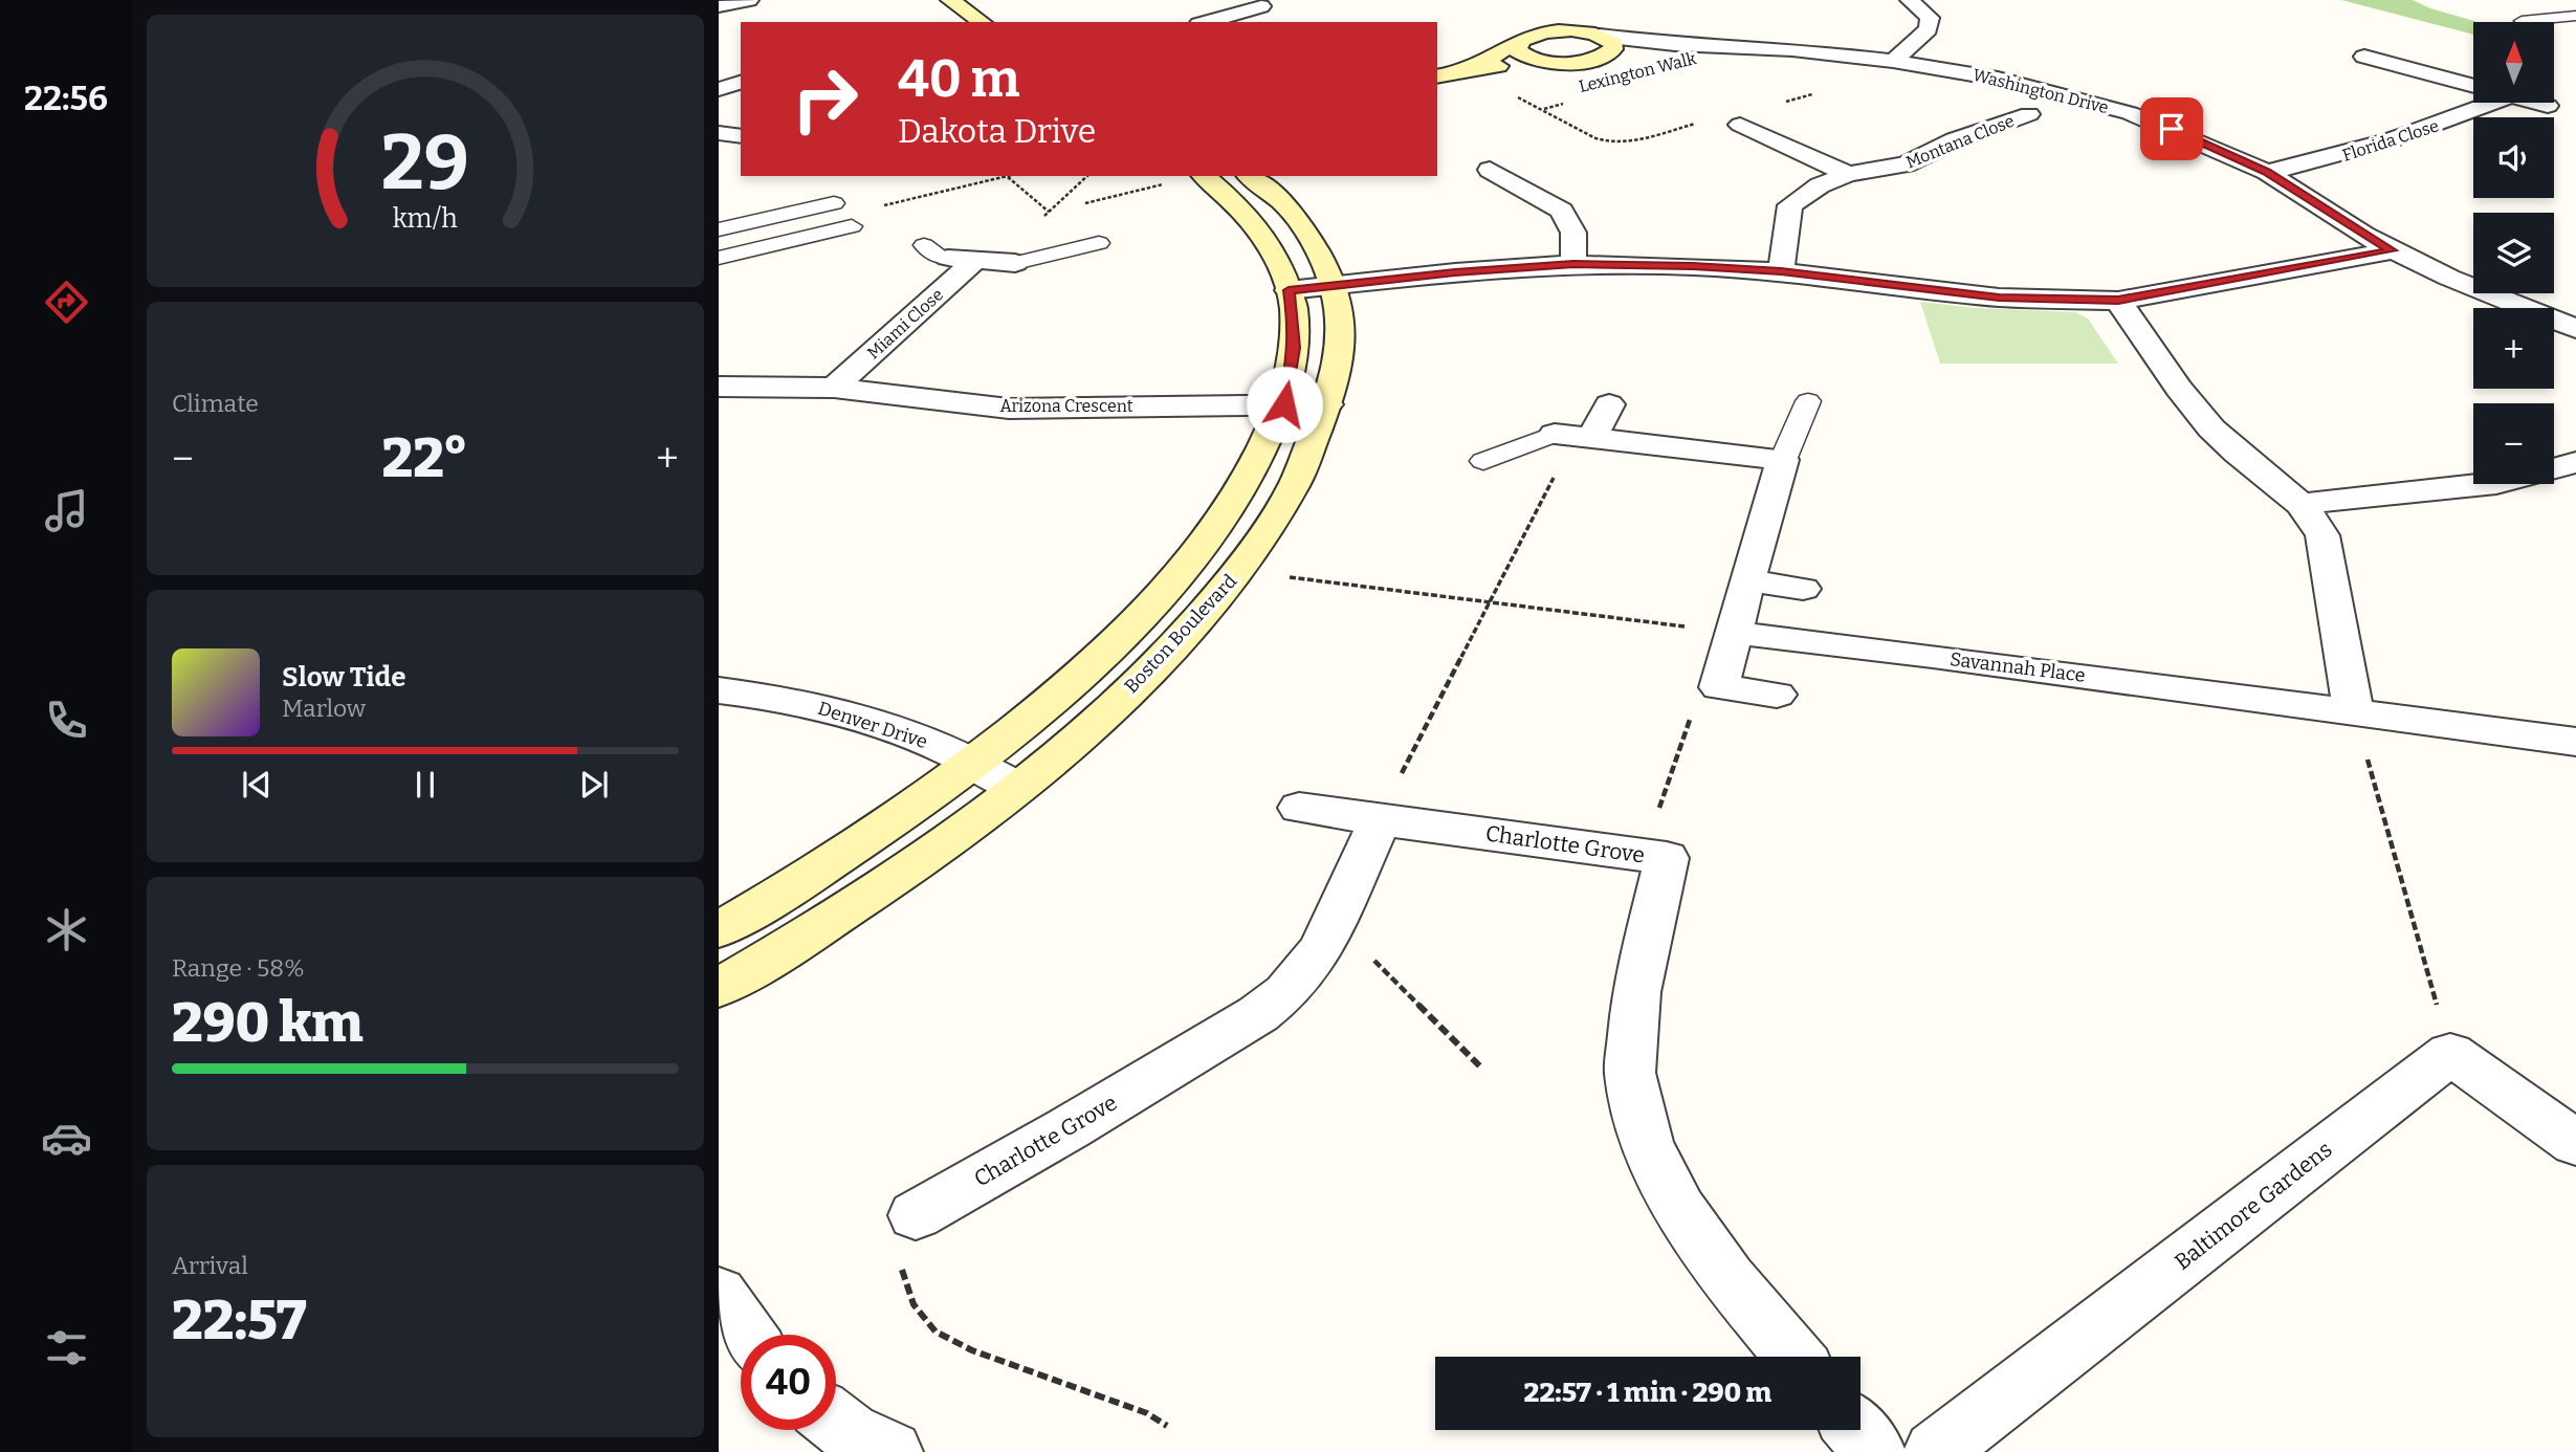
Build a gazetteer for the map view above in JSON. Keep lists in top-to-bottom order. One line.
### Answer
{"streets":{"street":["Washington Drive","Florida Close","Montana Close","Miami Close","Arizona Crescent","Boston Boulevard","Savannah Place","Denver Drive","Charlotte Grove","Baltimore Gardens"],"path":["Lexington Walk"]},"crossings":[["Washington Drive","Florida Close"],["Miami Close","Arizona Crescent"],["Arizona Crescent","Boston Boulevard"],["Boston Boulevard","Denver Drive"]],"north":"top","page":{"tabs":"22:56","map_buttons":["+","−"],"turn":["40 m","Dakota Drive"],"tile":["Climate",["Range · 58%","290 km"],["Arrival","22:57"]],"heat":["−","22°","+"],"song":["Slow Tide","Marlow"],"limit":"40","trip":"22:57 · 1 min · 290 m","gauge":["29","km/h"]}}
